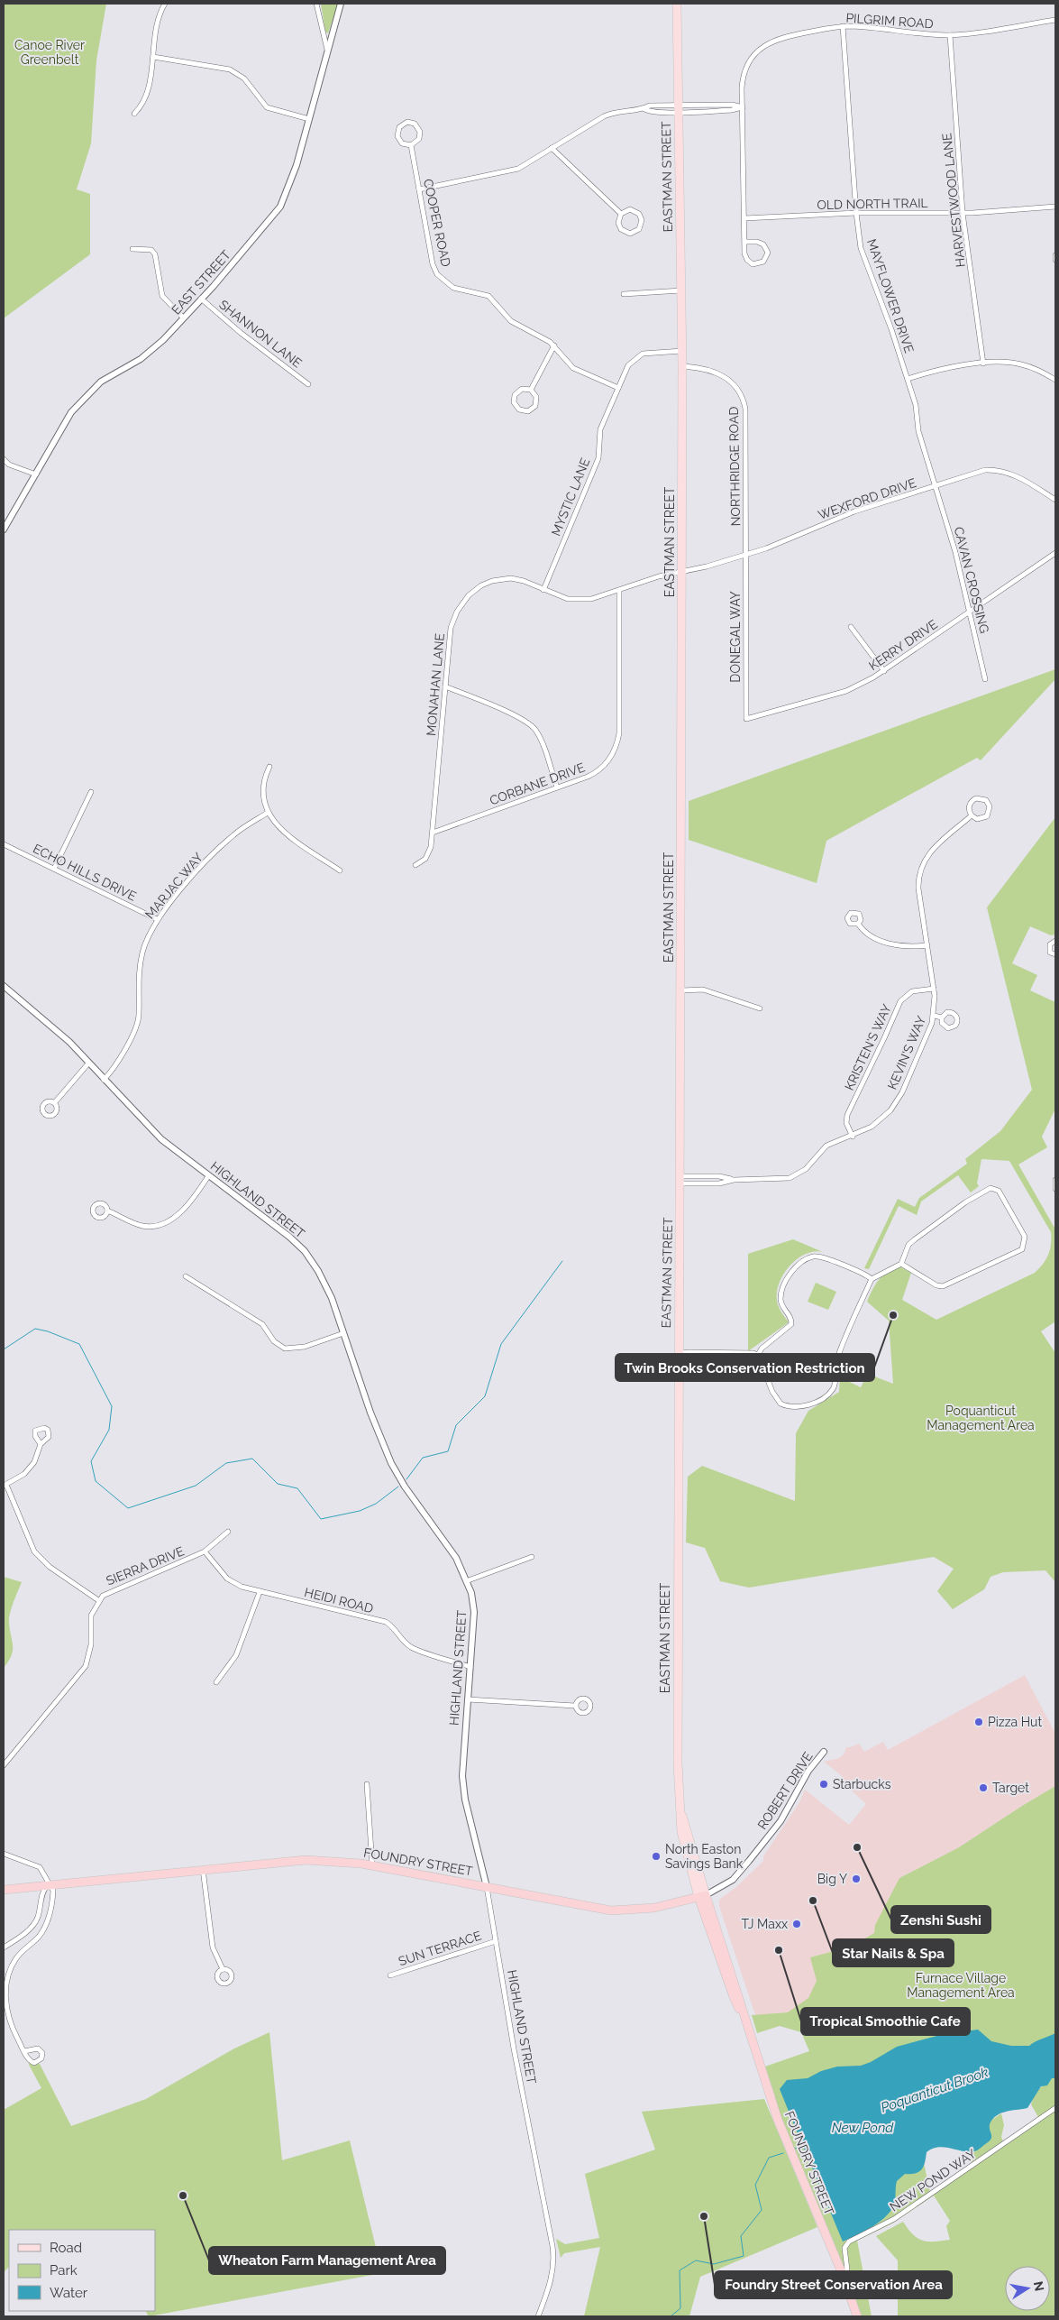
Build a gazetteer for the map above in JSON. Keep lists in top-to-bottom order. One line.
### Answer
{"streets":{"highway":["FOUNDRY STREET"],"main road":["EASTMAN STREET"],"street":["PILGRIM ROAD","HARVESTWOOD LANE","OLD NORTH TRAIL","COOPER ROAD","EAST STREET","MAYFLOWER DRIVE","SHANNON LANE","NORTHRIDGE ROAD","MYSTIC LANE","WEXFORD DRIVE","CAVAN CROSSING","DONEGAL WAY","KERRY DRIVE","MONAHAN LANE","CORBANE DRIVE","ECHO HILLS DRIVE","MARJAC WAY","KRISTEN'S WAY","KEVIN'S WAY","HIGHLAND STREET","SIERRA DRIVE","HEIDI ROAD","ROBERT DRIVE","SUN TERRACE","NEW POND WAY"]},"crossings":[["PILGRIM ROAD","HARVESTWOOD LANE"],["PILGRIM ROAD","OLD NORTH TRAIL"],["PILGRIM ROAD","MAYFLOWER DRIVE"],["EASTMAN STREET","NORTHRIDGE ROAD"],["EASTMAN STREET","MYSTIC LANE"],["EASTMAN STREET","WEXFORD DRIVE"],["EASTMAN STREET","MONAHAN LANE"],["EASTMAN STREET","KEVIN'S WAY"],["EASTMAN STREET","ROBERT DRIVE"],["EASTMAN STREET","FOUNDRY STREET"],["HARVESTWOOD LANE","OLD NORTH TRAIL"],["OLD NORTH TRAIL","MAYFLOWER DRIVE"],["COOPER ROAD","MYSTIC LANE"],["EAST STREET","SHANNON LANE"],["MAYFLOWER DRIVE","WEXFORD DRIVE"],["MAYFLOWER DRIVE","CAVAN CROSSING"],["NORTHRIDGE ROAD","WEXFORD DRIVE"],["NORTHRIDGE ROAD","DONEGAL WAY"],["MYSTIC LANE","MONAHAN LANE"],["WEXFORD DRIVE","CAVAN CROSSING"],["WEXFORD DRIVE","DONEGAL WAY"],["WEXFORD DRIVE","MONAHAN LANE"],["CAVAN CROSSING","KERRY DRIVE"],["DONEGAL WAY","KERRY DRIVE"],["MONAHAN LANE","CORBANE DRIVE"],["ECHO HILLS DRIVE","MARJAC WAY"],["MARJAC WAY","HIGHLAND STREET"],["KRISTEN'S WAY","KEVIN'S WAY"],["HIGHLAND STREET","HEIDI ROAD"],["HIGHLAND STREET","FOUNDRY STREET"],["HIGHLAND STREET","SUN TERRACE"],["SIERRA DRIVE","HEIDI ROAD"],["ROBERT DRIVE","FOUNDRY STREET"],["FOUNDRY STREET","NEW POND WAY"]],"water":["Poquanticut Brook","New Pond"],"parks":["Canoe River Greenbelt","Poquanticut Management Area","Furnace Village Management Area"],"places":["Twin Brooks Conservation Restriction","Pizza Hut","Starbucks","Target","Zenshi Sushi","North Easton Savings Bank","Big Y","Star Nails & Spa","TJ Maxx","Tropical Smoothie Cafe","Wheaton Farm Management Area","Foundry Street Conservation Area"],"legend":["Road","Park","Water"],"north":"right"}
